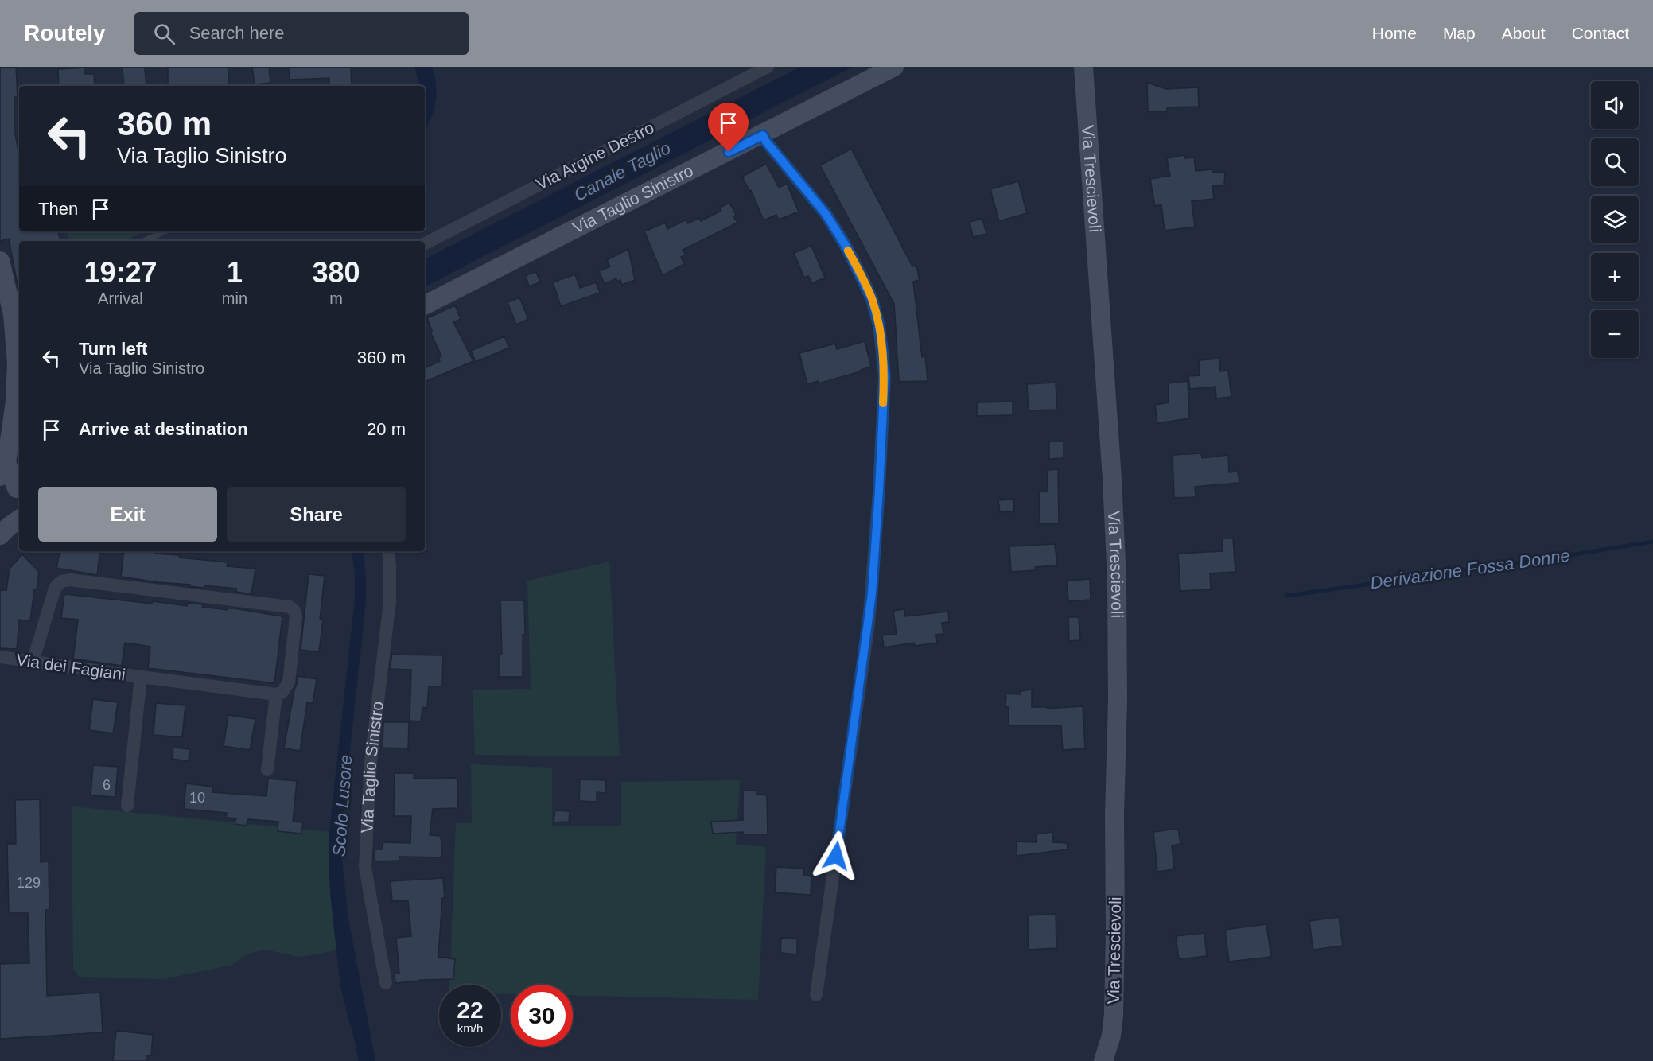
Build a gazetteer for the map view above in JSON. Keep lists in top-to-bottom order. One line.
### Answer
{"streets":{"main road":["Via Trescievoli","Via Taglio Sinistro"],"street":["Via Argine Destro","Via dei Fagiani"]},"water":["Canale Taglio","Derivazione Fossa Donne","Scolo Lusore"],"house_numbers":["6","10","129"],"page":{"header":"Routely","search":"Search here","nav":["Home","Map","About","Contact"],"map_buttons":["+","−"],"turn":["360 m","Via Taglio Sinistro"],"then":"Then","eta":["19:27","Arrival","1","min","380","m"],"list":[{"name":"Turn left","note":"Via Taglio Sinistro","value":"360 m"},{"name":"Arrive at destination","value":"20 m"}],"buttons":["Exit","Share"],"speed":"22 km/h","limit":"30"}}
